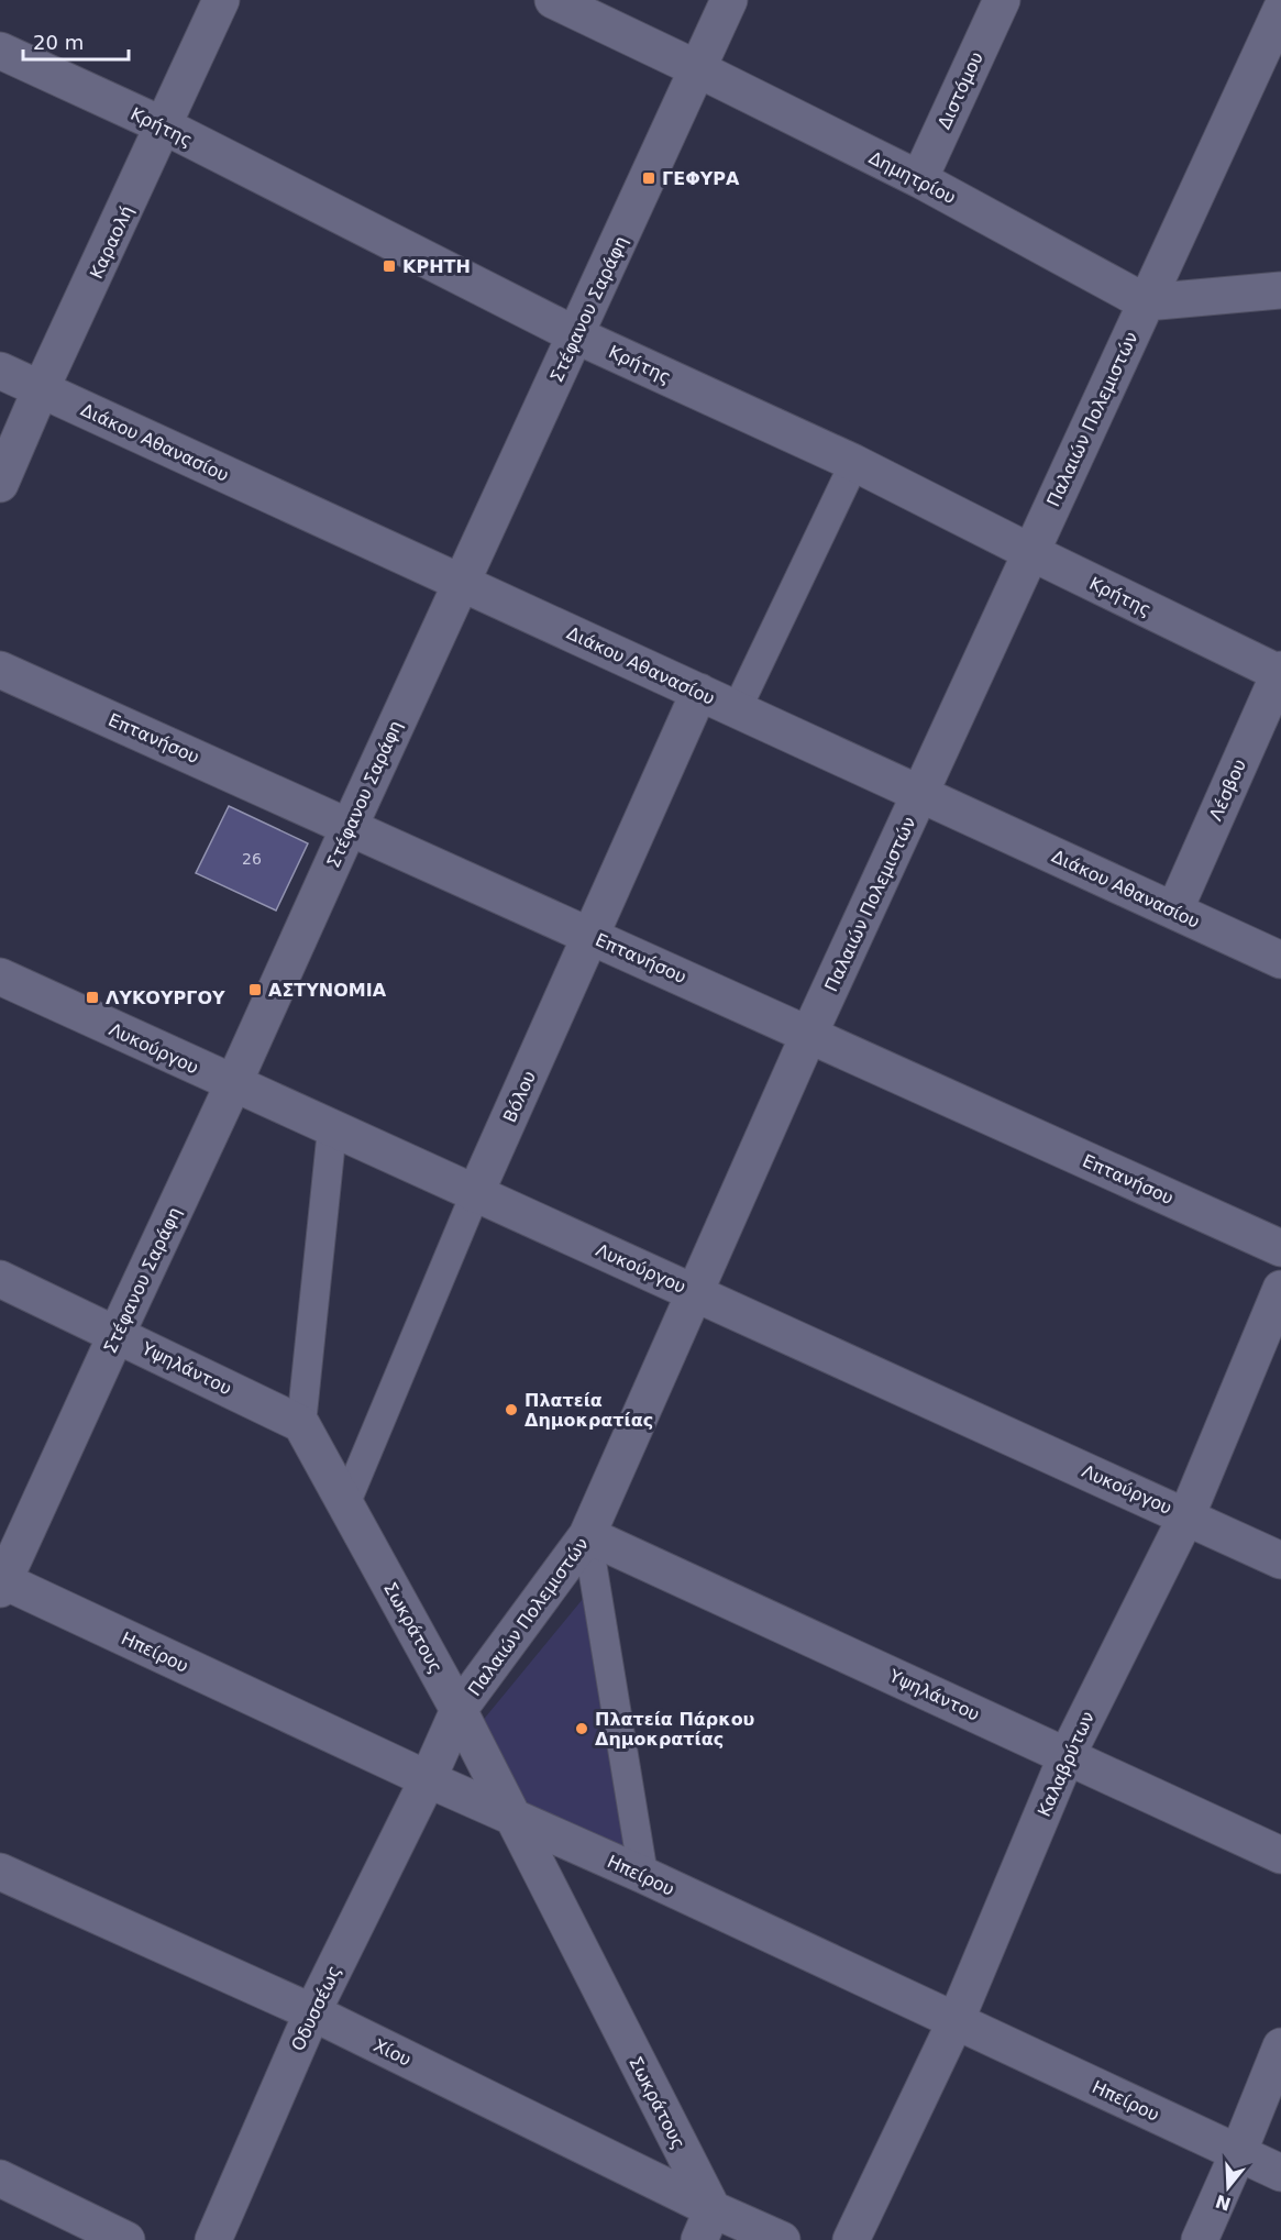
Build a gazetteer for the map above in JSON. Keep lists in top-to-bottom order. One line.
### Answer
{"streets":{"street":["Διστόμου","Κρήτης","Δημητρίου","Καραολή","Στέφανου Σαράφη","Παλαιών Πολεμιστών","Διάκου Αθανασίου","Επτανήσου","Λέσβου","Λυκούργου","Βόλου","Υψηλάντου","Σωκράτους","Ηπείρου","Καλαβρύτων","Οδυσσέως","Χίου"]},"crossings":[["Διστόμου","Δημητρίου"],["Κρήτης","Καραολή"],["Κρήτης","Στέφανου Σαράφη"],["Κρήτης","Παλαιών Πολεμιστών"],["Κρήτης","Λέσβου"],["Δημητρίου","Στέφανου Σαράφη"],["Δημητρίου","Παλαιών Πολεμιστών"],["Καραολή","Διάκου Αθανασίου"],["Στέφανου Σαράφη","Διάκου Αθανασίου"],["Στέφανου Σαράφη","Επτανήσου"],["Στέφανου Σαράφη","Λυκούργου"],["Στέφανου Σαράφη","Υψηλάντου"],["Στέφανου Σαράφη","Ηπείρου"],["Παλαιών Πολεμιστών","Διάκου Αθανασίου"],["Παλαιών Πολεμιστών","Επτανήσου"],["Παλαιών Πολεμιστών","Λυκούργου"],["Παλαιών Πολεμιστών","Υψηλάντου"],["Παλαιών Πολεμιστών","Σωκράτους"],["Παλαιών Πολεμιστών","Ηπείρου"],["Παλαιών Πολεμιστών","Οδυσσέως"],["Διάκου Αθανασίου","Λέσβου"],["Διάκου Αθανασίου","Βόλου"],["Επτανήσου","Βόλου"],["Λυκούργου","Βόλου"],["Λυκούργου","Καλαβρύτων"],["Βόλου","Σωκράτους"],["Υψηλάντου","Σωκράτους"],["Υψηλάντου","Καλαβρύτων"],["Σωκράτους","Ηπείρου"],["Σωκράτους","Χίου"],["Ηπείρου","Καλαβρύτων"],["Ηπείρου","Οδυσσέως"],["Οδυσσέως","Χίου"]],"places":{"transit":["ΓΕΦΥΡΑ","ΚΡΗΤΗ","ΑΣΤΥΝΟΜΙΑ","ΛΥΚΟΥΡΓΟΥ"],"other":["Πλατεία Δημοκρατίας","Πλατεία Πάρκου Δημοκρατίας"]},"house_numbers":["26"],"scale_bar":"20 m","north":"bottom"}
